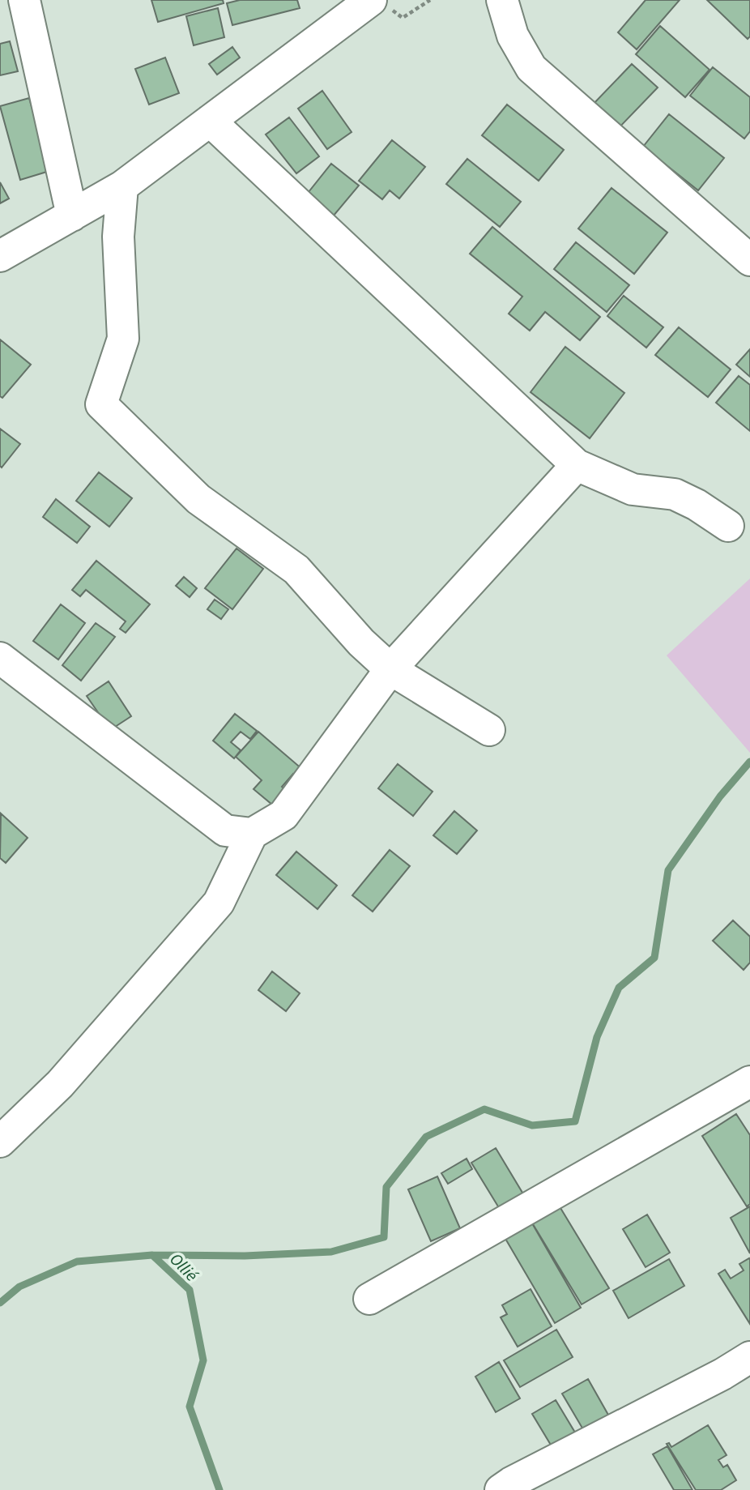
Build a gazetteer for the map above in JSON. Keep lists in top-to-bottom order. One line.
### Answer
{"water":["Ollié"]}
